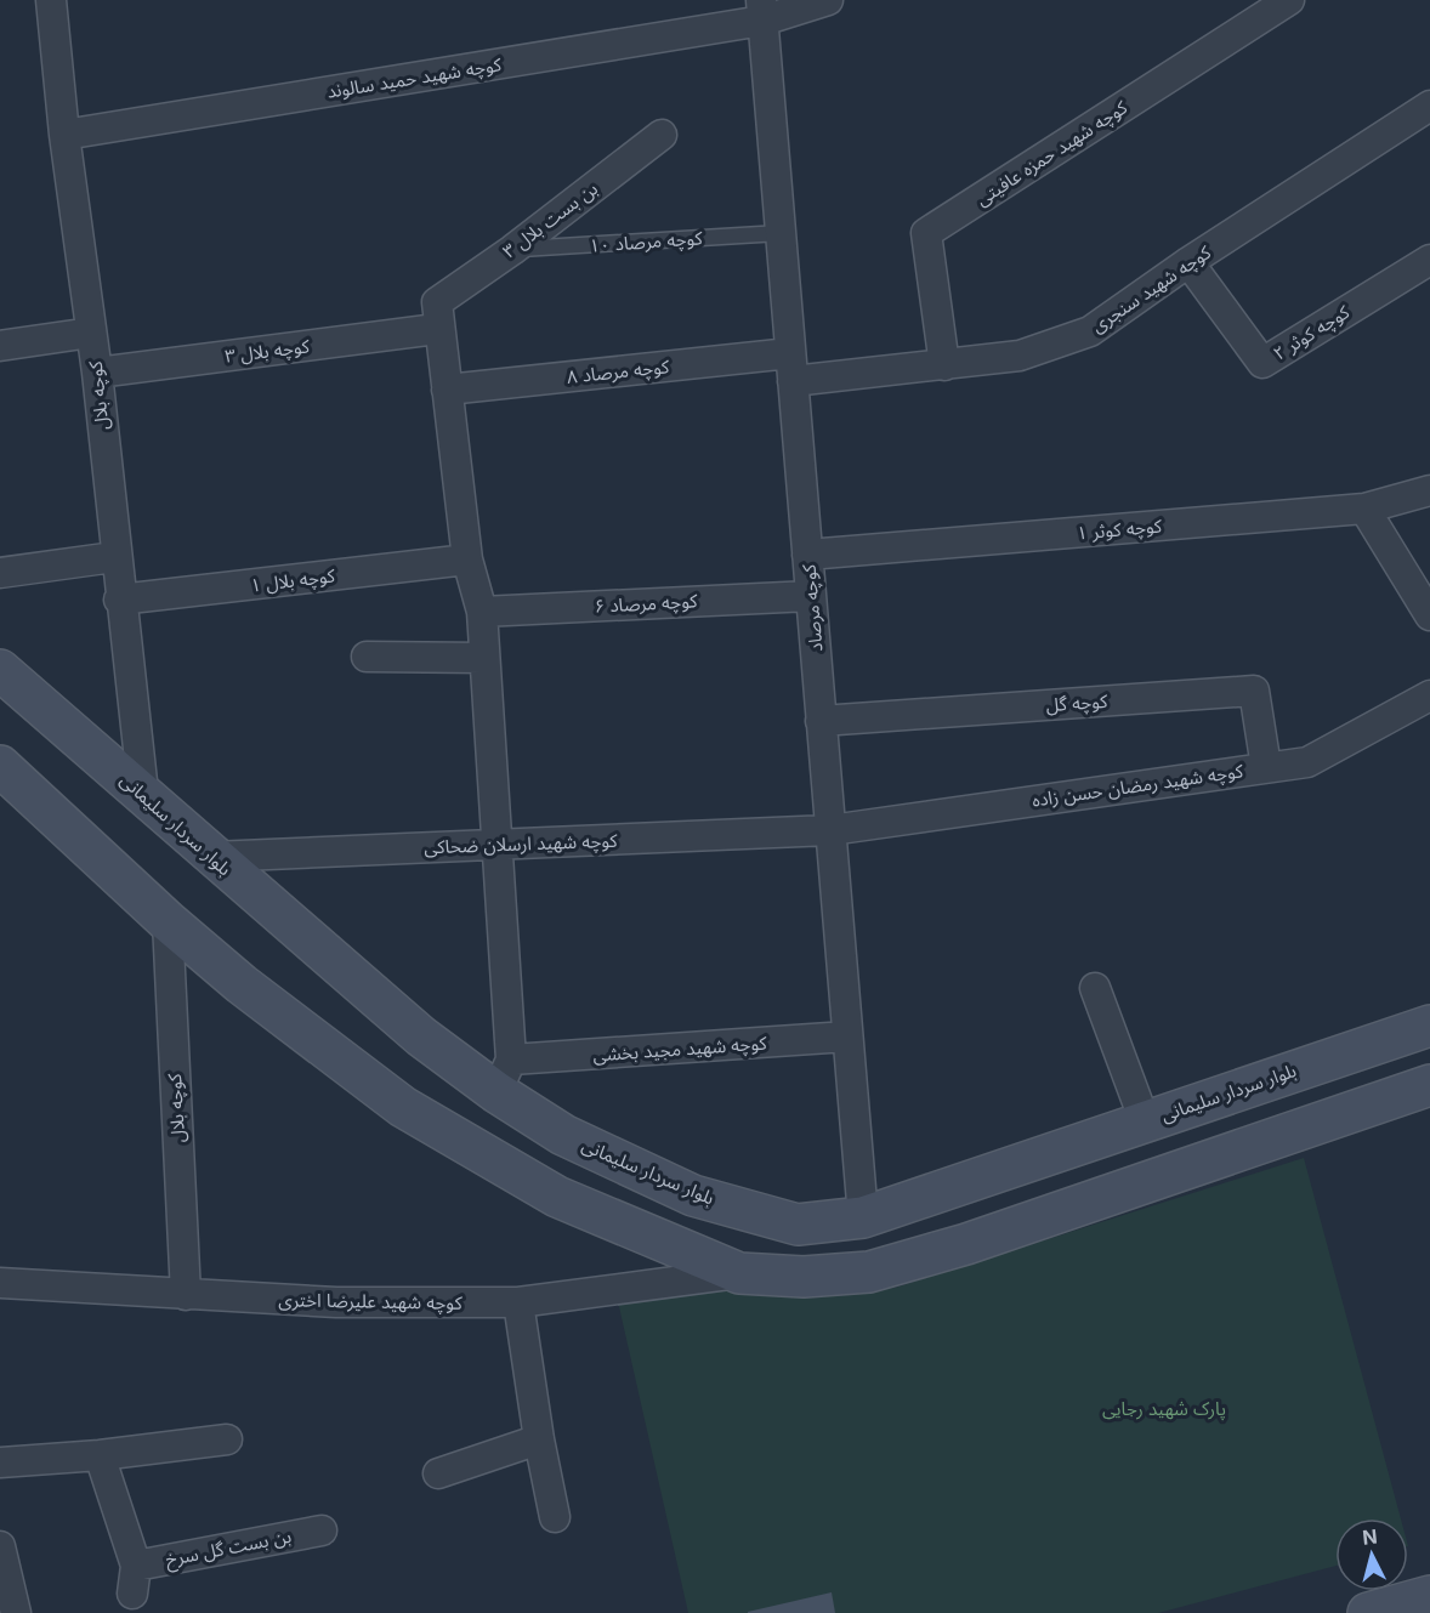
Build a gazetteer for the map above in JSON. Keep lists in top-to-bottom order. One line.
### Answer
{"streets":{"main road":["بلوار سردار سلیمانی"],"street":["کوچه شهید حمید سالوند","کوچه شهید حمزه عافیتی","بن بست بلال ۳","کوچه شهید سنجری","کوچه کوثر ۲","کوچه بلال ۳","کوچه مرصاد ۸","کوچه بلال","کوچه کوثر ۱","کوچه بلال ۱","کوچه مرصاد ۶","کوچه مرصاد","کوچه گل","کوچه شهید رمضان حسن زاده","کوچه شهید ارسلان ضحاکی","کوچه شهید مجید بخشی","کوچه شهید علیرضا اختری","بن بست گل سرخ"],"lane":["کوچه مرصاد ۱۰"]},"crossings":[["کوچه شهید حمید سالوند","کوچه بلال"],["کوچه شهید حمید سالوند","کوچه مرصاد"],["کوچه شهید حمزه عافیتی","کوچه شهید سنجری"],["بن بست بلال ۳","کوچه مرصاد ۱۰"],["بن بست بلال ۳","کوچه بلال ۳"],["کوچه مرصاد ۱۰","کوچه مرصاد"],["کوچه شهید سنجری","کوچه کوثر ۲"],["کوچه شهید سنجری","کوچه مرصاد ۸"],["کوچه شهید سنجری","کوچه مرصاد"],["کوچه بلال ۳","کوچه بلال"],["کوچه مرصاد ۸","کوچه مرصاد"],["کوچه بلال","کوچه بلال ۱"],["کوچه بلال","بلوار سردار سلیمانی"],["کوچه بلال","کوچه شهید علیرضا اختری"],["کوچه کوثر ۱","کوچه مرصاد"],["کوچه مرصاد ۶","کوچه مرصاد"],["کوچه مرصاد","کوچه گل"],["کوچه مرصاد","کوچه شهید رمضان حسن زاده"],["کوچه مرصاد","بلوار سردار سلیمانی"],["کوچه مرصاد","کوچه شهید ارسلان ضحاکی"],["کوچه مرصاد","کوچه شهید مجید بخشی"],["کوچه گل","کوچه شهید رمضان حسن زاده"],["کوچه شهید رمضان حسن زاده","کوچه شهید ارسلان ضحاکی"],["بلوار سردار سلیمانی","کوچه شهید ارسلان ضحاکی"],["بلوار سردار سلیمانی","کوچه شهید مجید بخشی"]],"parks":["پارک شهید رجایی"],"north":"top"}
